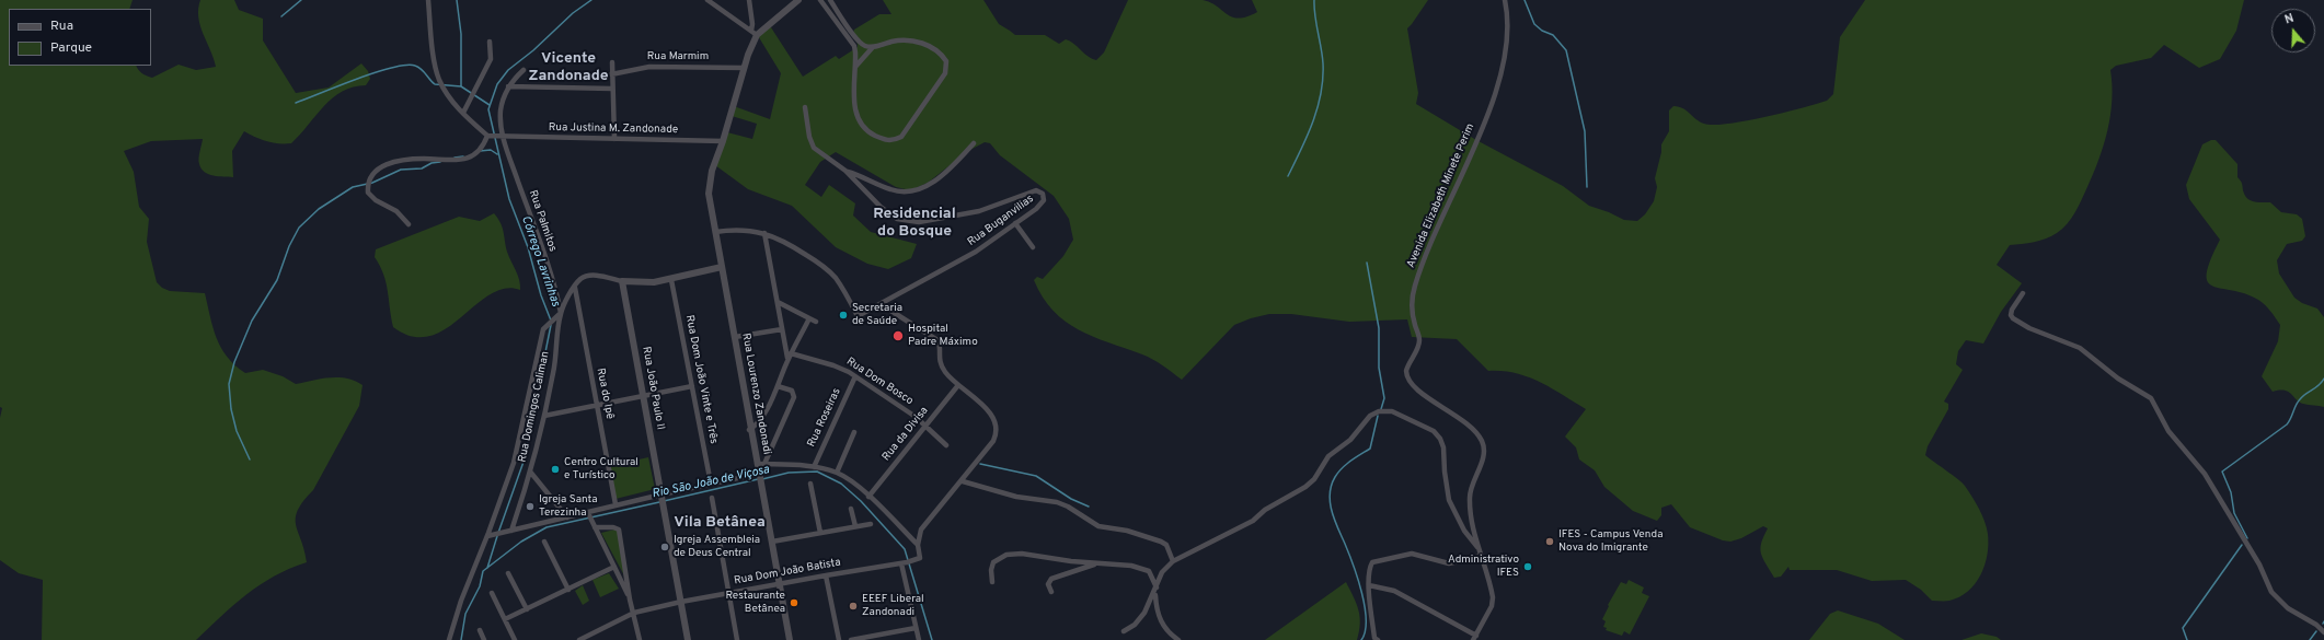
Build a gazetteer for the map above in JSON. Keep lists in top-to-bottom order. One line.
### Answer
{"streets":{"street":["Rua Marmim","Rua Justina M. Zandonade","Avenida Elizabeth Minete Perim","Rua Palmitos","Rua Buganvilias","Rua Dom João Vinte e Três","Rua Dom Bosco","Rua João Paulo II","Rua do Ipê","Rua Lourenzo Zandonadi","Rua Domingos Caliman","Rua Roseiras","Rua da Divisa","Rua Dom João Batista"]},"crossings":[["Rua Marmim","Rua Lourenzo Zandonadi"],["Rua Justina M. Zandonade","Rua Palmitos"],["Rua Justina M. Zandonade","Rua Lourenzo Zandonadi"],["Rua Palmitos","Rua Domingos Caliman"],["Rua Dom Bosco","Rua Roseiras"],["Rua Dom Bosco","Rua da Divisa"],["Rua João Paulo II","Rua Dom João Batista"],["Rua do Ipê","Rua Domingos Caliman"],["Rua Lourenzo Zandonadi","Rua Dom João Batista"]],"districts":["Vicente Zandonade","Residencial do Bosque","Vila Betânea"],"water":["Córrego Lavrinhas","Rio São João de Viçosa"],"places":["Secretaria de Saúde","Hospital Padre Máximo","Centro Cultural e Turístico","Igreja Santa Terezinha","IFES - Campus Venda Nova do Imigrante","Igreja Assembleia de Deus Central","Administrativo IFES","Restaurante Betânea","EEEF Liberal Zandonadi"],"legend":["Rua","Parque"],"north":"top"}
